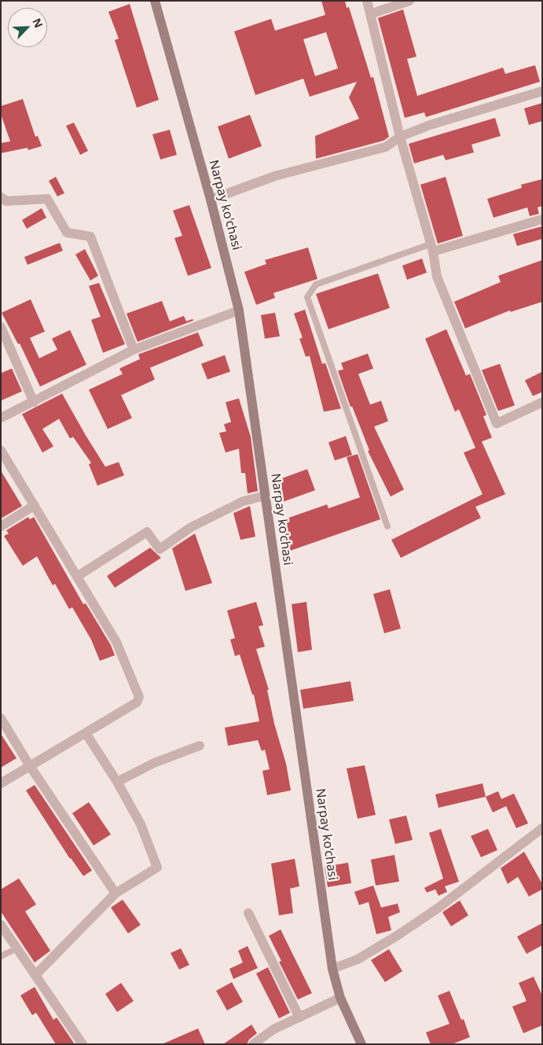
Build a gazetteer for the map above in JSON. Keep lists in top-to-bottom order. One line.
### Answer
{"streets":{"main road":["Narpay ko'chasi"]},"north":"top right"}
